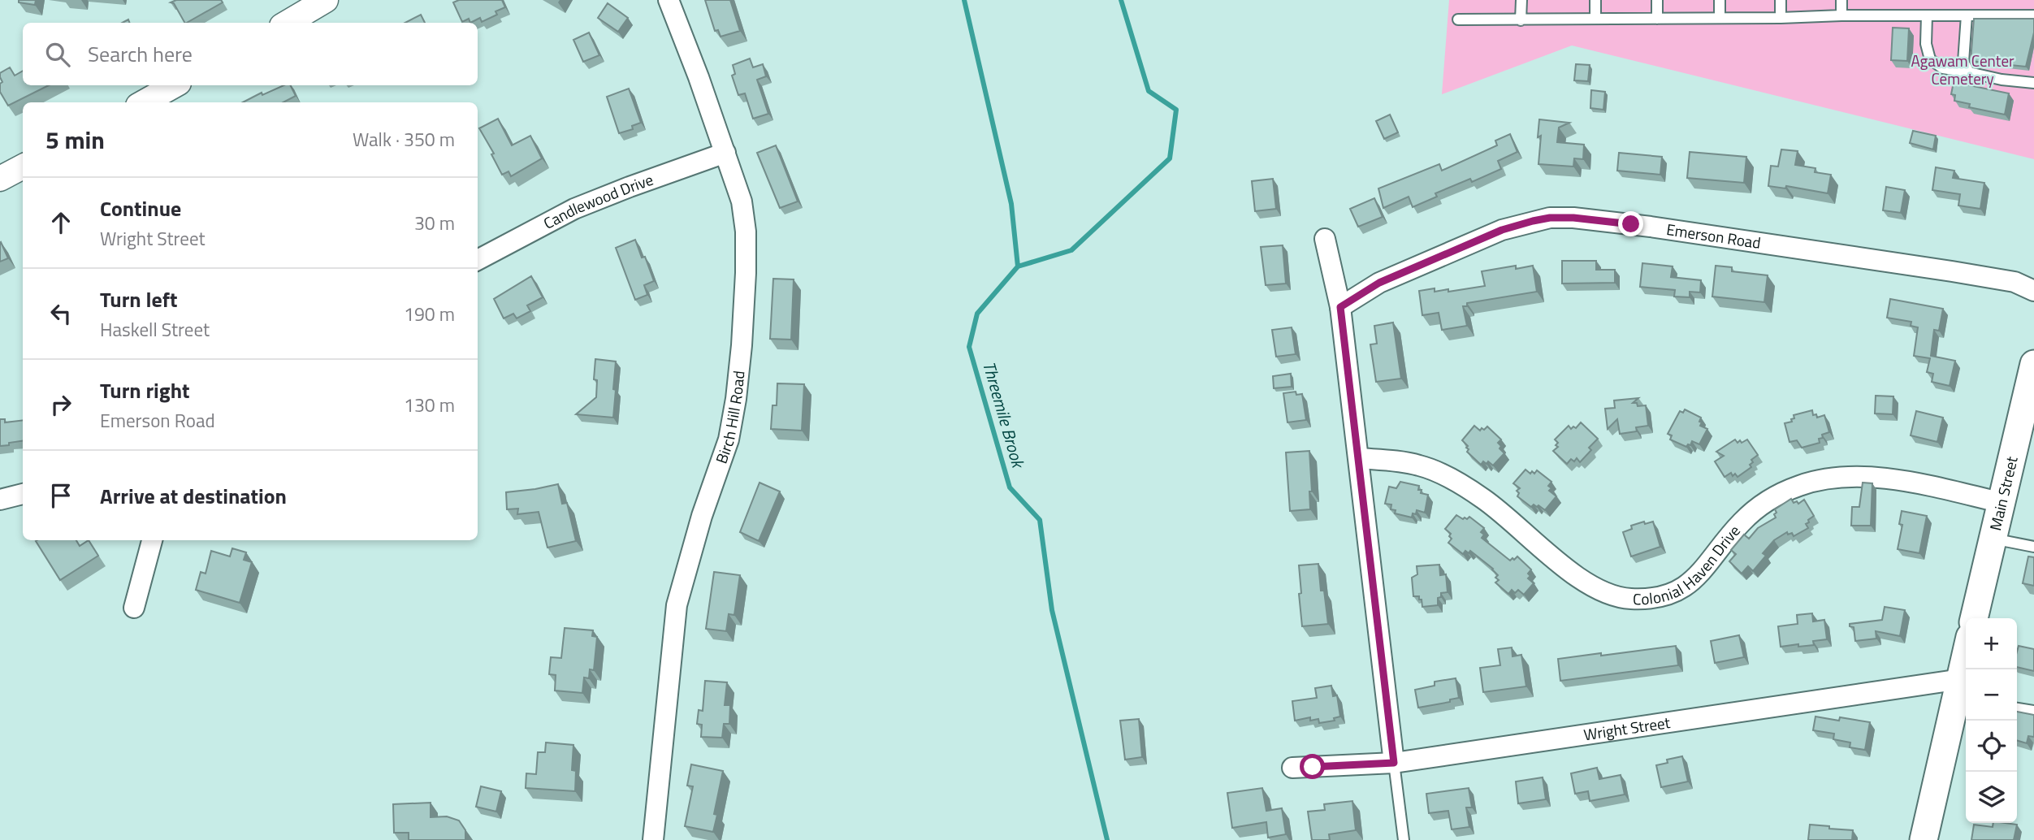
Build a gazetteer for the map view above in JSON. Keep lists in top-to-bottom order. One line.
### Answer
{"streets":{"main road":["Main Street"],"street":["Candlewood Drive","Emerson Road","Birch Hill Road","Colonial Haven Drive","Wright Street"]},"crossings":[["Candlewood Drive","Birch Hill Road"],["Main Street","Colonial Haven Drive"]],"water":["Threemile Brook"],"parks":["Agawam Center Cemetery"],"page":{"search":"Search here","heading":["5 min","Walk · 350 m"],"list":[["Continue","Wright Street","30 m"],["Turn left","Haskell Street","190 m"],["Turn right","Emerson Road","130 m"],"Arrive at destination"],"map_buttons":["+","−"]}}
